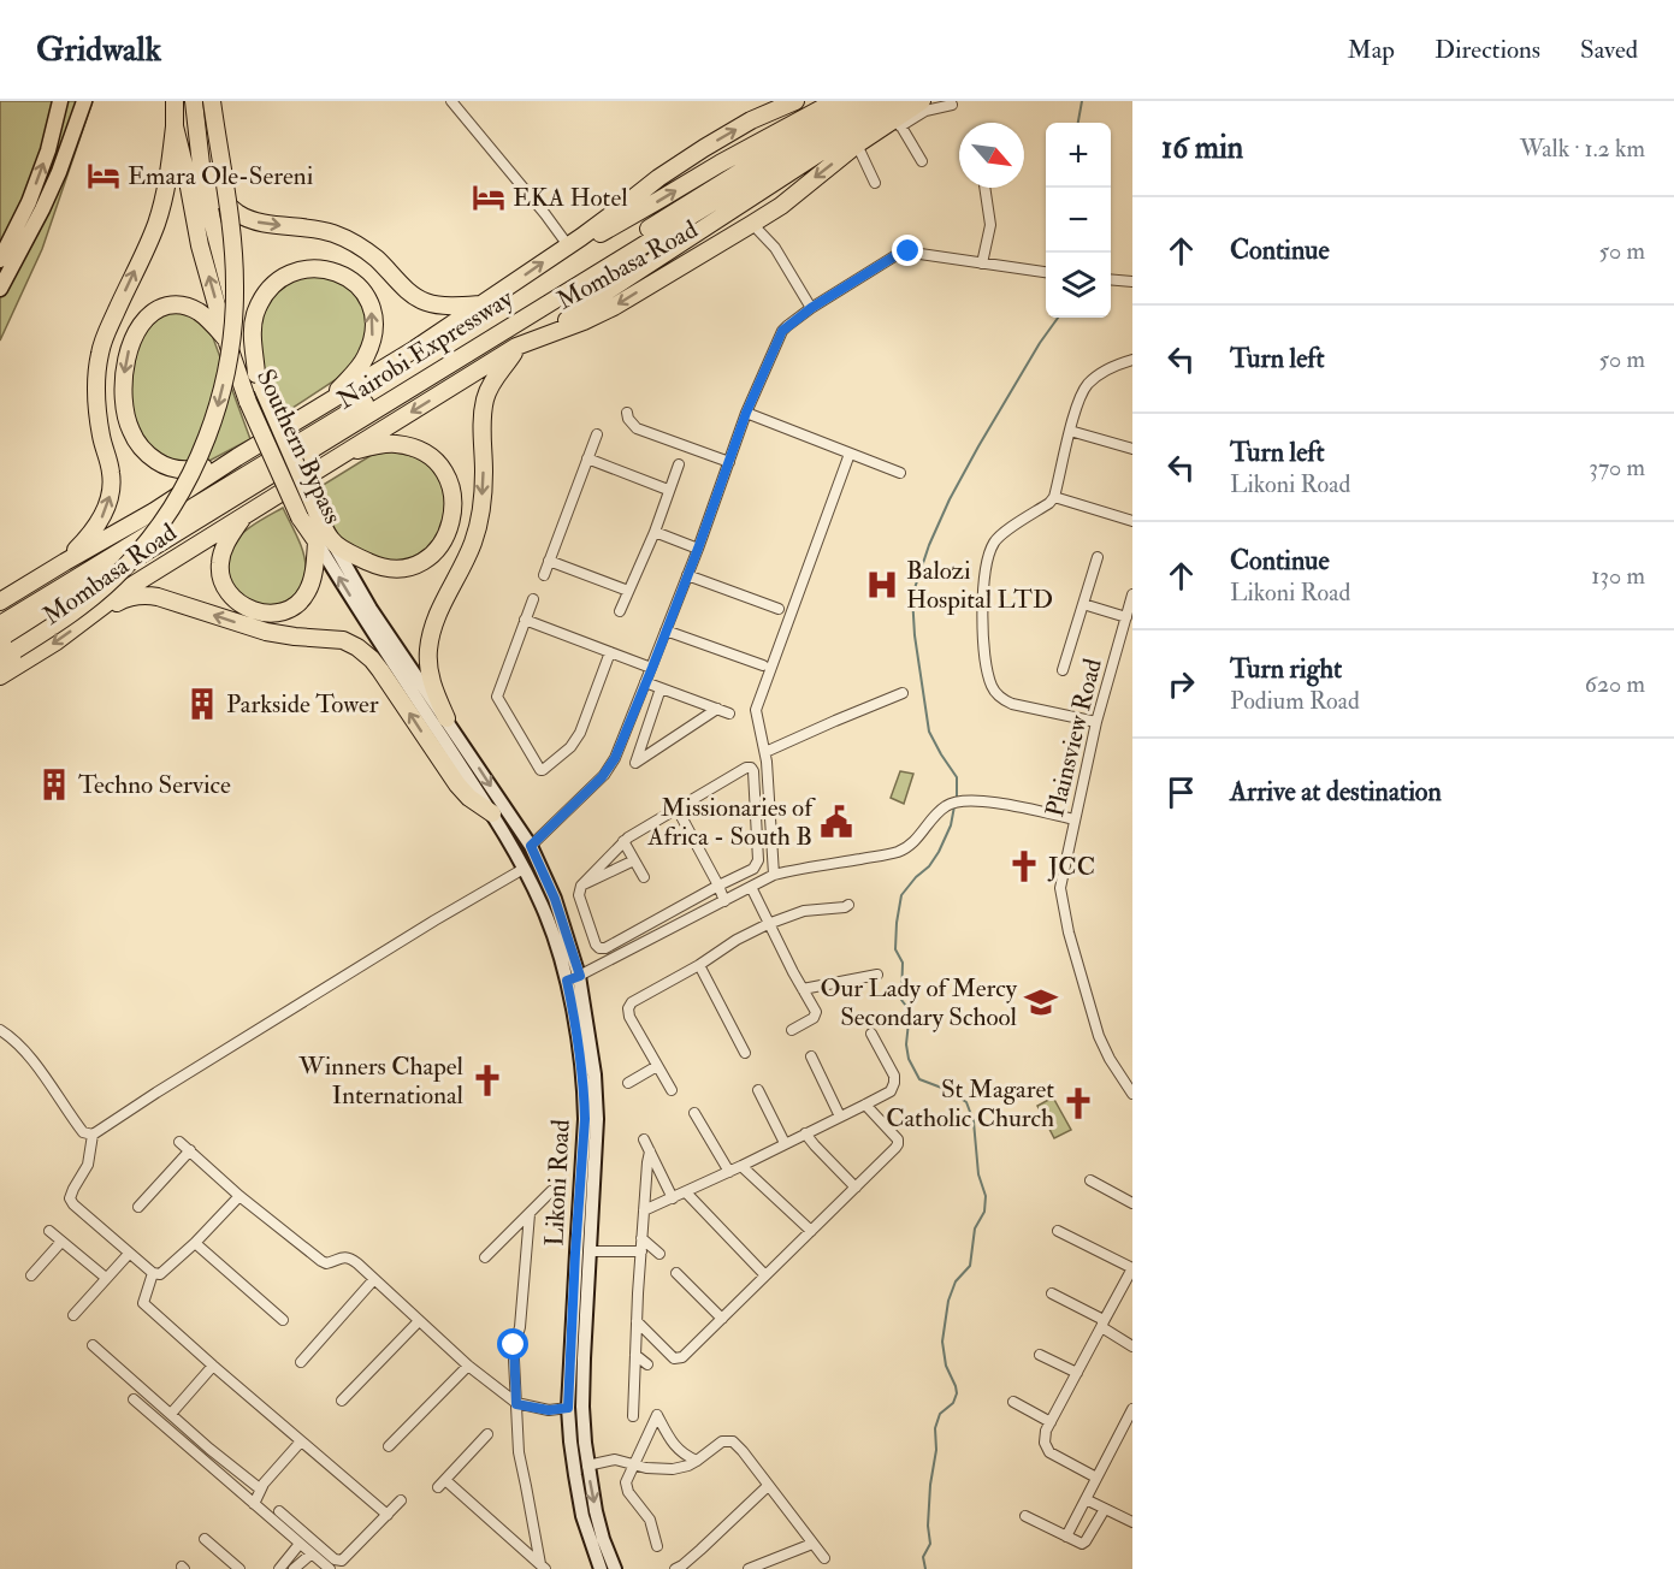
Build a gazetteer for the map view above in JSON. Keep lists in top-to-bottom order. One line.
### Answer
{"streets":{"highway":["Mombasa Road","Nairobi Expressway","Southern Bypass"],"main road":["Likoni Road"],"street":["Plainsview Road"]},"crossings":[["Southern Bypass","Likoni Road"]],"places":{"hotel":["Emara Ole-Sereni","EKA Hotel"],"hospital":["Balozi Hospital LTD"],"building":["Parkside Tower","Techno Service"],"public building":["Missionaries of Africa - South B"],"church":["JCC","Winners Chapel International","St Magaret Catholic Church"],"school or university":["Our Lady of Mercy Secondary School"]},"north":"bottom right","page":{"header":"Gridwalk","nav":["Map","Directions","Saved"],"heading":["16 min","Walk · 1.2 km"],"map_buttons":["+","−"],"list":[["Continue","50 m"],["Turn left","50 m"],["Turn left","Likoni Road","370 m"],["Continue","Likoni Road","130 m"],["Turn right","Podium Road","620 m"],"Arrive at destination"]}}
